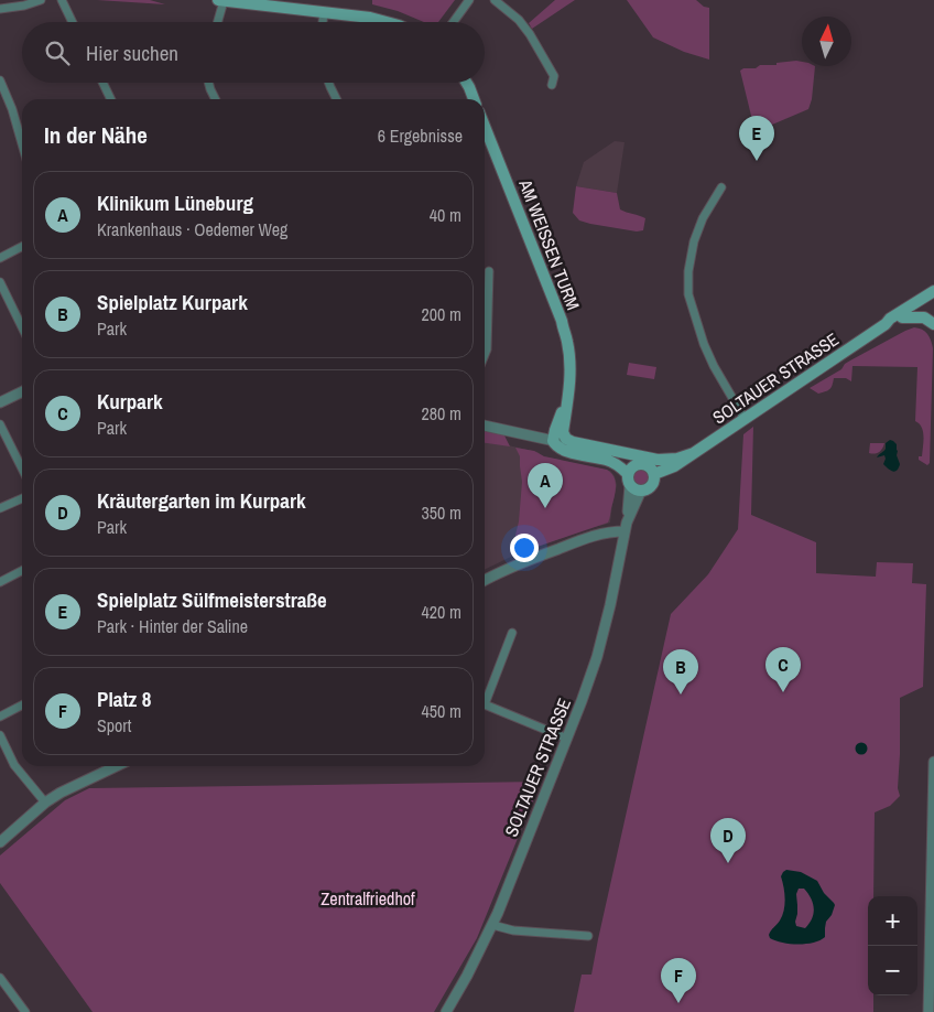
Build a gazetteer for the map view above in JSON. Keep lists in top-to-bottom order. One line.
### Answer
{"streets":{"main road":["AM WEISSEN TURM","SOLTAUER STRASSE"]},"parks":["Zentralfriedhof"],"north":"top","page":{"search":"Hier suchen","heading":["In der Nähe","6 Ergebnisse"],"pins":["E","A","C","B","D","F"],"list":[{"mark":"A","name":"Klinikum Lüneburg","note":"Krankenhaus · Oedemer Weg","value":"40 m"},{"mark":"B","name":"Spielplatz Kurpark","note":"Park","value":"200 m"},{"mark":"C","name":"Kurpark","note":"Park","value":"280 m"},{"mark":"D","name":"Kräutergarten im Kurpark","note":"Park","value":"350 m"},{"mark":"E","name":"Spielplatz Sülfmeisterstraße","note":"Park · Hinter der Saline","value":"420 m"},{"mark":"F","name":"Platz 8","note":"Sport","value":"450 m"}],"map_buttons":["+","−"]}}
